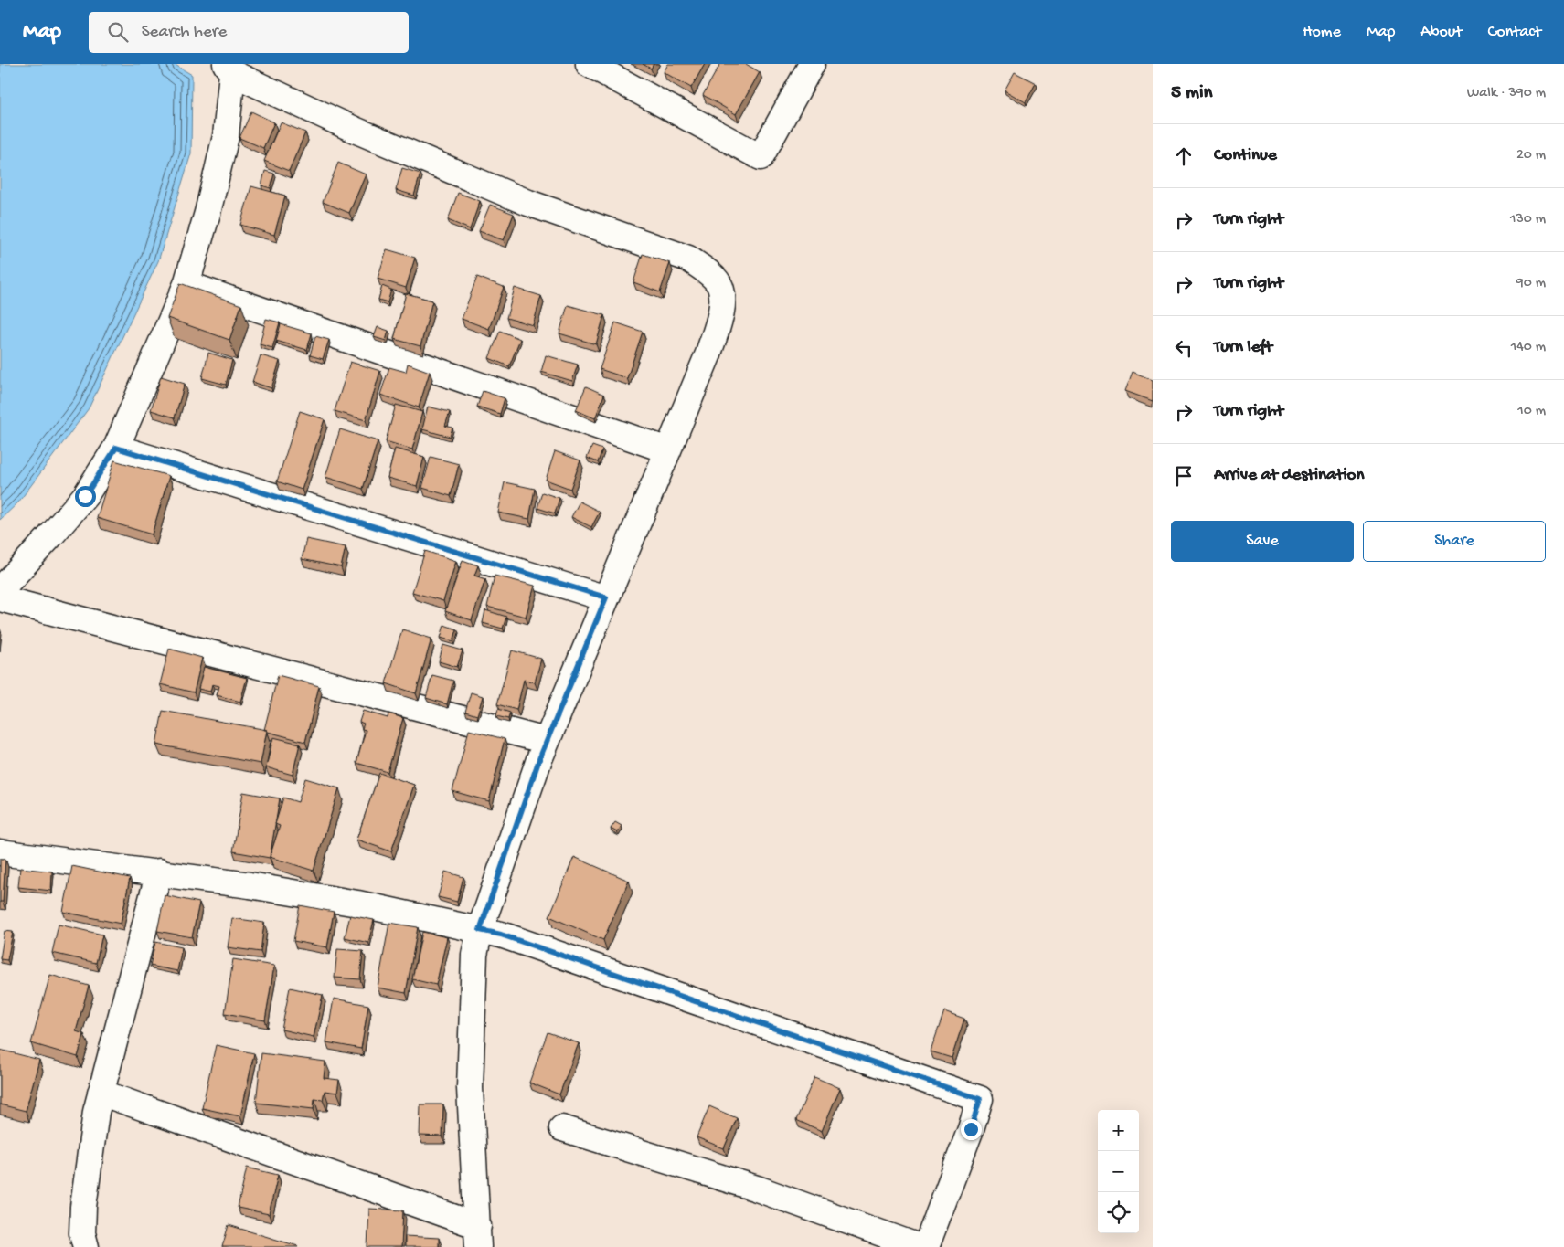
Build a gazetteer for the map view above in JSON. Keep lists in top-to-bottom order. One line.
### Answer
{"page":{"header":"Map","search":"Search here","nav":["Home","Map","About","Contact"],"heading":["5 min","Walk · 390 m"],"list":[["Continue","20 m"],["Turn right","130 m"],["Turn right","90 m"],["Turn left","140 m"],["Turn right","10 m"],"Arrive at destination"],"buttons":["Save","Share"],"map_buttons":["+","−"]}}
